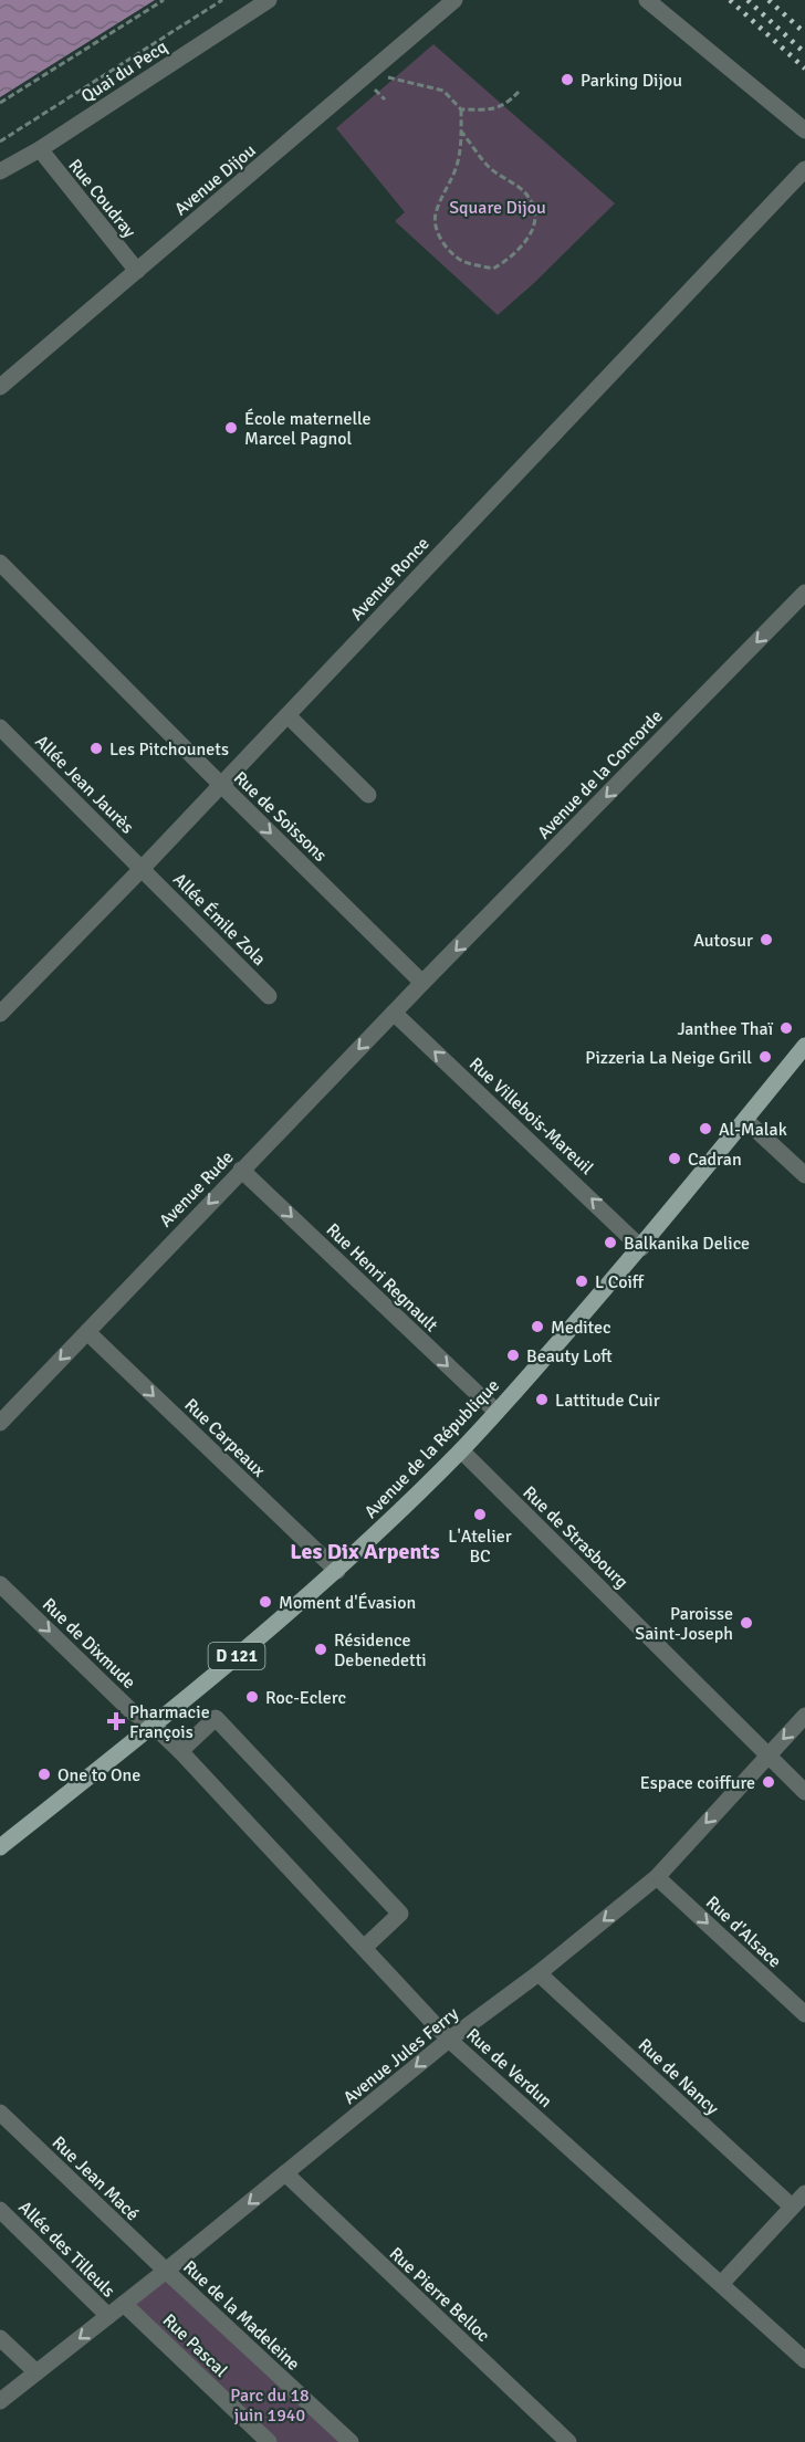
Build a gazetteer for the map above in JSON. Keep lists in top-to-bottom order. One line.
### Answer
{"streets":{"main road":["Avenue de la République","D 121"],"street":["Quai du Pecq","Avenue Dijou","Rue Coudray","Avenue Ronce","Avenue de la Concorde","Allée Jean Jaurès","Rue de Soissons","Allée Émile Zola","Rue Villebois-Mareuil","Avenue Rude","Rue Henri Regnault","Rue Carpeaux","Rue de Strasbourg","Rue de Dixmude","Rue d'Alsace","Avenue Jules Ferry","Rue de Verdun","Rue de Nancy","Rue Jean Macé","Allée des Tilleuls","Rue Pierre Belloc","Rue de la Madeleine","Rue Pascal"]},"crossings":[["Quai du Pecq","Rue Coudray"],["Avenue Dijou","Rue Coudray"],["Avenue Ronce","Allée Jean Jaurès"],["Avenue Ronce","Rue de Soissons"],["Avenue Ronce","Allée Émile Zola"],["Avenue de la Concorde","Rue de Soissons"],["Avenue de la Concorde","Avenue Rude"],["Allée Jean Jaurès","Allée Émile Zola"],["Rue de Soissons","Avenue Rude"],["Rue Villebois-Mareuil","Avenue Rude"],["Rue Villebois-Mareuil","Avenue de la République"],["Avenue Rude","Rue Henri Regnault"],["Avenue Rude","Rue Carpeaux"],["Rue Henri Regnault","Avenue de la République"],["Rue Carpeaux","Avenue de la République"],["Avenue de la République","Rue de Strasbourg"],["Avenue de la République","Rue de Dixmude"],["Avenue de la République","Rue de Verdun"],["Rue de Strasbourg","Avenue Jules Ferry"],["Rue de Dixmude","Rue de Verdun"],["Rue d'Alsace","Avenue Jules Ferry"],["Avenue Jules Ferry","Rue de Verdun"],["Avenue Jules Ferry","Rue de Nancy"],["Avenue Jules Ferry","Rue Jean Macé"],["Avenue Jules Ferry","Allée des Tilleuls"],["Avenue Jules Ferry","Rue Pierre Belloc"],["Avenue Jules Ferry","Rue de la Madeleine"],["Avenue Jules Ferry","Rue Pascal"],["Rue Jean Macé","Rue de la Madeleine"]],"one_way":["Avenue de la Concorde","Rue Villebois-Mareuil","Avenue Rude","Rue Henri Regnault","Rue Carpeaux","Rue de Dixmude","Rue d'Alsace","Avenue Jules Ferry"],"districts":["Les Dix Arpents"],"parks":["Square Dijou","Parc du 18 juin 1940"],"places":{"other":["Parking Dijou","École maternelle Marcel Pagnol","Les Pitchounets","Autosur","Janthee Thaï","Pizzeria La Neige Grill","Al-Malak","Cadran","Balkanika Delice","L Coiff","Meditec","Beauty Loft","Lattitude Cuir","L'Atelier BC","Moment d'Évasion","Paroisse Saint-Joseph","Résidence Debenedetti","Roc-Eclerc","One to One","Espace coiffure"],"health":["Pharmacie François"]}}
